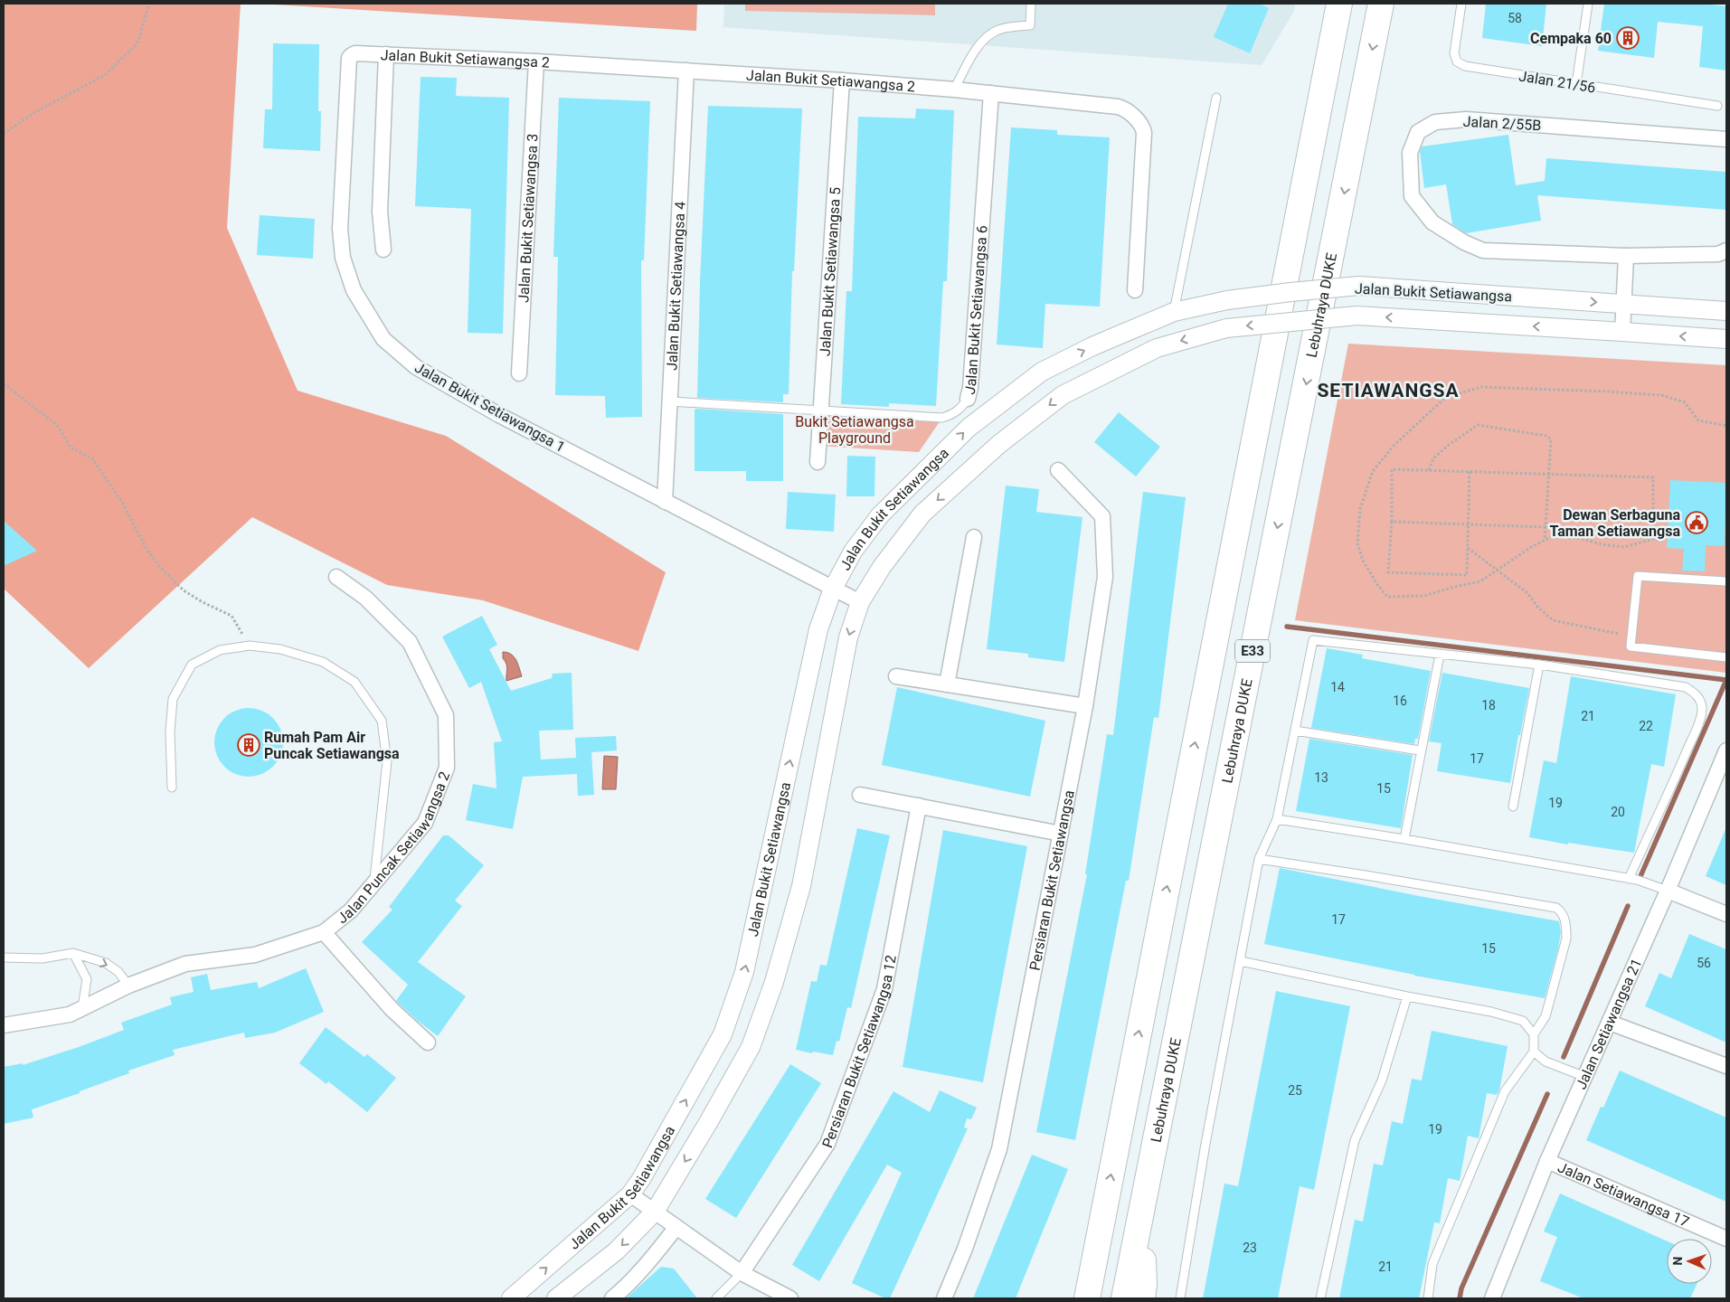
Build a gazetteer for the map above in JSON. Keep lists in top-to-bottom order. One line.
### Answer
{"streets":{"highway":["Lebuhraya DUKE","E33"],"street":["Jalan Bukit Setiawangsa 2","Jalan 2/55B","Jalan Bukit Setiawangsa 3","Jalan Bukit Setiawangsa 5","Jalan Bukit Setiawangsa 4","Jalan Bukit Setiawangsa","Jalan Bukit Setiawangsa 6","Jalan Bukit Setiawangsa 1","Jalan Puncak Setiawangsa 2","Persiaran Bukit Setiawangsa","Jalan Setiawangsa 21","Persiaran Bukit Setiawangsa 12","Jalan Setiawangsa 17"],"lane":["Jalan 21/56"]},"crossings":[["Jalan Bukit Setiawangsa 2","Jalan Bukit Setiawangsa 3"],["Jalan Bukit Setiawangsa 2","Jalan Bukit Setiawangsa 5"],["Jalan Bukit Setiawangsa 2","Jalan Bukit Setiawangsa 4"],["Jalan Bukit Setiawangsa 2","Jalan Bukit Setiawangsa 6"],["Jalan Bukit Setiawangsa 2","Jalan Bukit Setiawangsa 1"],["Jalan Bukit Setiawangsa 5","Jalan Bukit Setiawangsa 6"],["Jalan Bukit Setiawangsa 4","Jalan Bukit Setiawangsa 6"],["Jalan Bukit Setiawangsa 4","Jalan Bukit Setiawangsa 1"],["Jalan Bukit Setiawangsa","Jalan Bukit Setiawangsa 1"],["Jalan Setiawangsa 21","Jalan Setiawangsa 17"]],"districts":["SETIAWANGSA"],"parks":["Bukit Setiawangsa Playground"],"places":{"building":["Cempaka 60","Rumah Pam Air Puncak Setiawangsa"],"public building":["Dewan Serbaguna Taman Setiawangsa"]},"house_numbers":["58","14","16","18","21","22","17","13","15","19","20","17","15","56","25","19","23","21"],"north":"left"}
